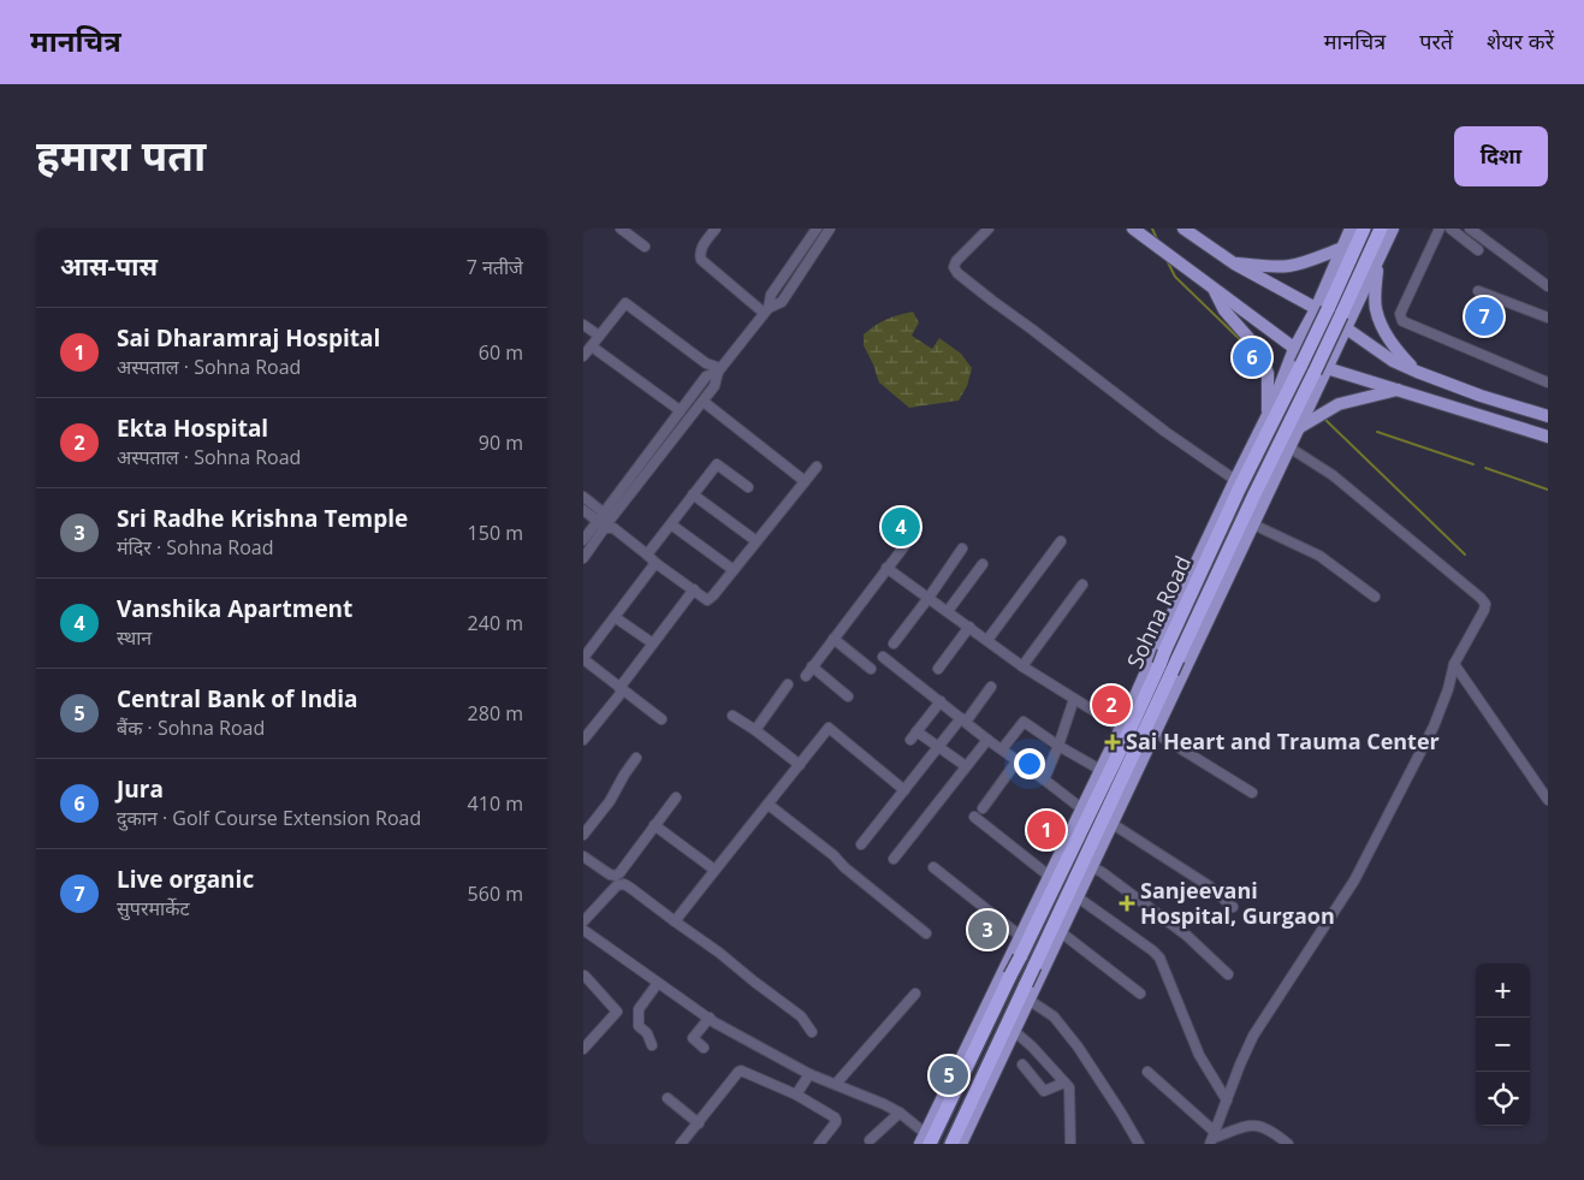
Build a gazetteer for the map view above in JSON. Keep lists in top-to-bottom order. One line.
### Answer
{"streets":{"highway":["Sohna Road"]},"places":{"health":["Sai Heart and Trauma Center","Sanjeevani Hospital, Gurgaon"]},"page":{"header":"मानचित्र","nav":["मानचित्र","परतें","शेयर करें"],"title":"हमारा पता","buttons":"दिशा","heading":["आस-पास","7 नतीजे"],"pins":["7","6","4","2","1","3","5"],"list":[{"mark":"1","name":"Sai Dharamraj Hospital","note":"अस्पताल · Sohna Road","value":"60 m"},{"mark":"2","name":"Ekta Hospital","note":"अस्पताल · Sohna Road","value":"90 m"},{"mark":"3","name":"Sri Radhe Krishna Temple","note":"मंदिर · Sohna Road","value":"150 m"},{"mark":"4","name":"Vanshika Apartment","note":"स्थान","value":"240 m"},{"mark":"5","name":"Central Bank of India","note":"बैंक · Sohna Road","value":"280 m"},{"mark":"6","name":"Jura","note":"दुकान · Golf Course Extension Road","value":"410 m"},{"mark":"7","name":"Live organic","note":"सुपरमार्केट","value":"560 m"}],"map_buttons":["+","−"]}}
